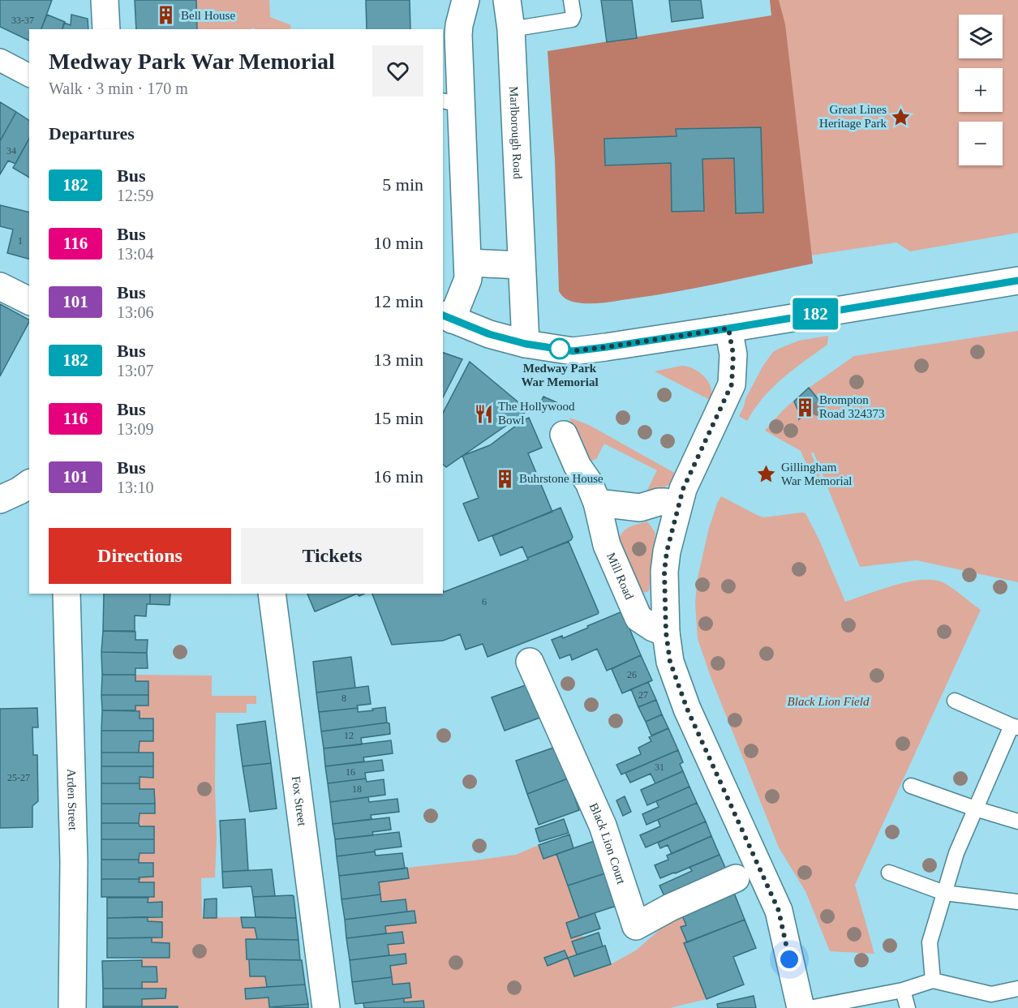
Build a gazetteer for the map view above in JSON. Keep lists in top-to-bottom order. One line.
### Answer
{"streets":{"street":["Marlborough Road","Mill Road","Arden Street","Fox Street","Black Lion Court"]},"parks":["Black Lion Field"],"places":{"building":["Bell House","Brompton Road 324373","Buhrstone House"],"place":["Great Lines Heritage Park","Gillingham War Memorial"],"other":["Medway Park War Memorial"],"restaurant":["The Hollywood Bowl"]},"lines":["bus line 182"],"house_numbers":["33-37","34","1","6","26","27","8","12","31","16","25-27","18"],"page":{"on_map":"182","map_buttons":["+","−"],"heading":[["Medway Park War Memorial","Walk · 3 min · 170 m"],"Departures"],"list":[{"mark":"182","name":"Bus","note":"12:59","value":"5 min"},{"mark":"116","name":"Bus","note":"13:04","value":"10 min"},{"mark":"101","name":"Bus","note":"13:06","value":"12 min"},{"mark":"182","name":"Bus","note":"13:07","value":"13 min"},{"mark":"116","name":"Bus","note":"13:09","value":"15 min"},{"mark":"101","name":"Bus","note":"13:10","value":"16 min"}],"buttons":["Directions","Tickets"]}}
